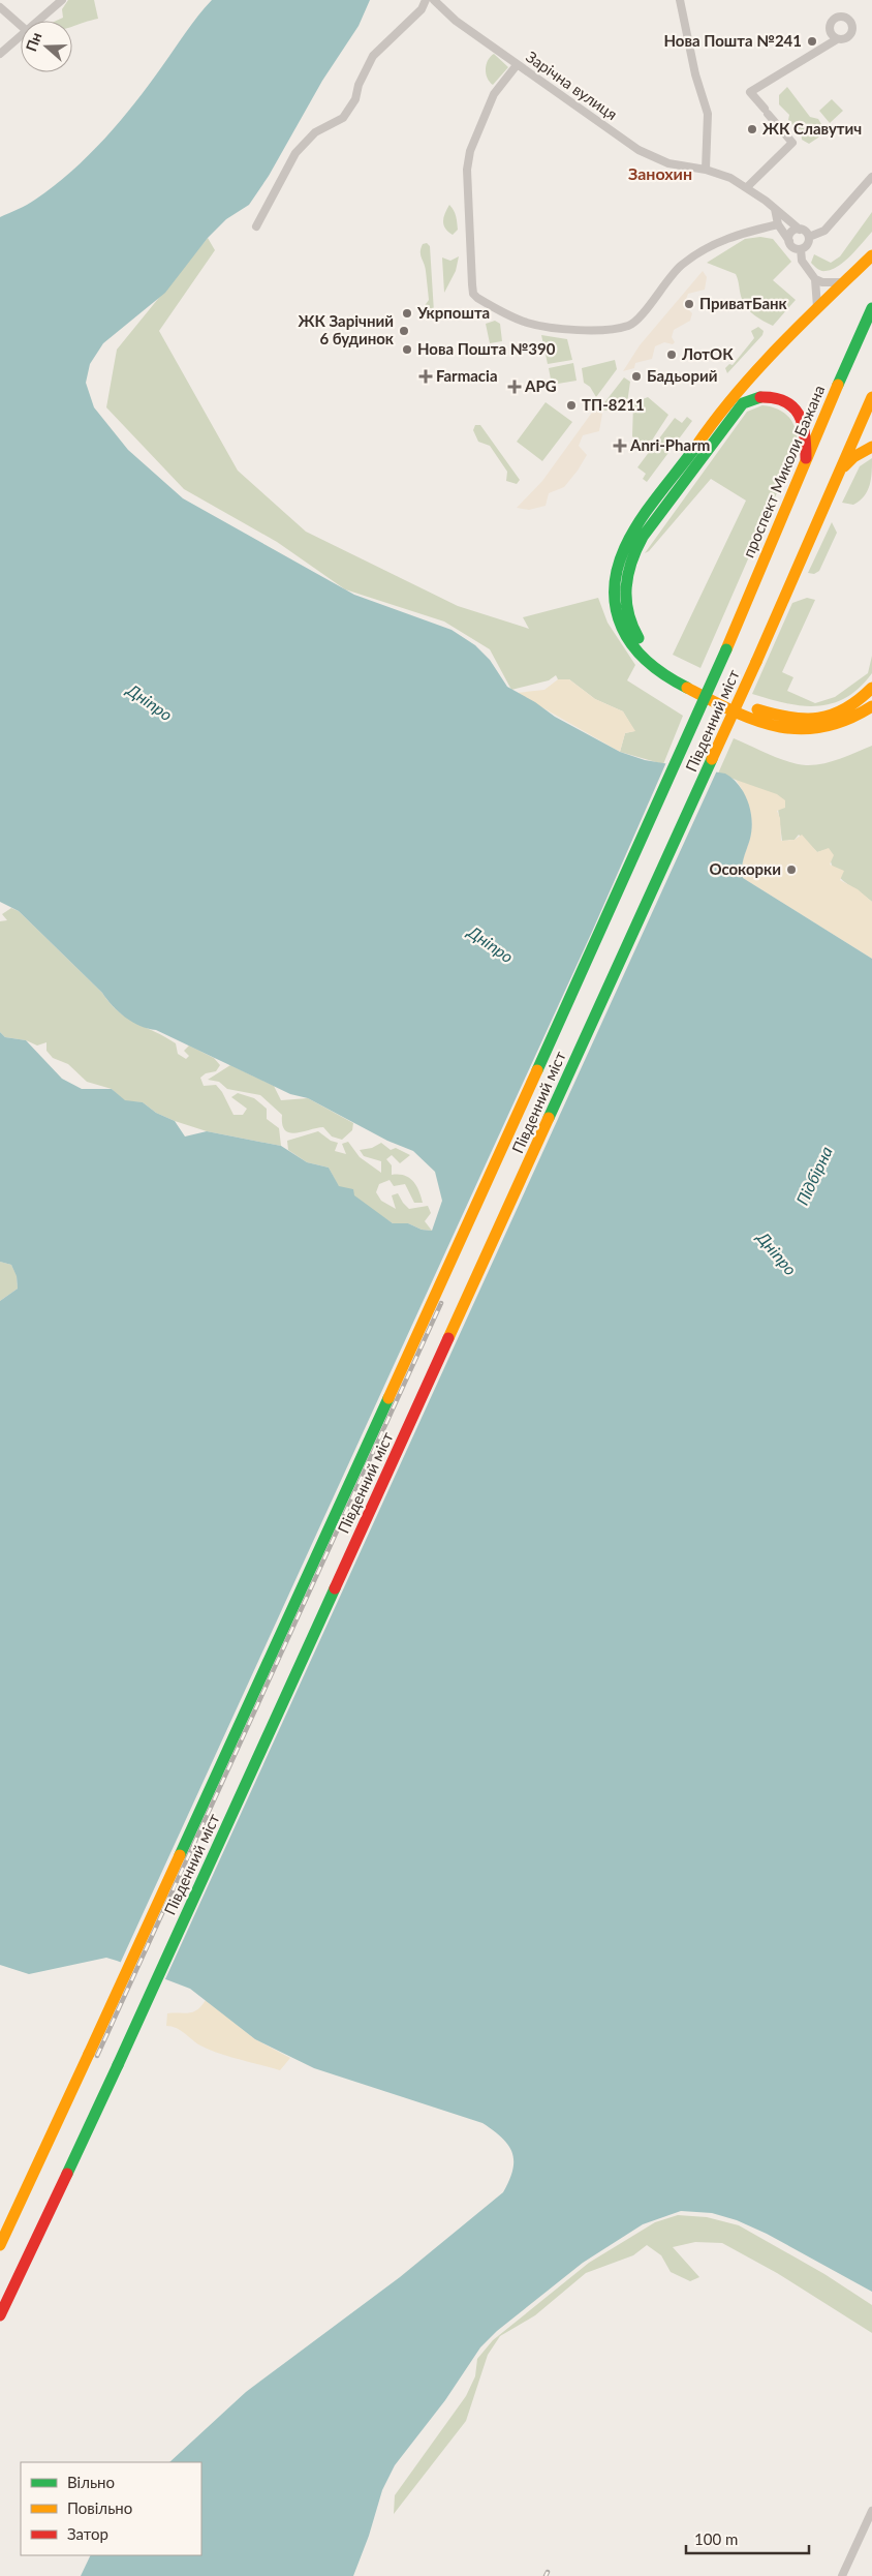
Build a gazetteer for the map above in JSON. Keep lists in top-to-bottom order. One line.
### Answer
{"streets":{"highway":["проспект Миколи Бажана","Південний міст"],"street":["Зарічна вулиця"]},"crossings":[["проспект Миколи Бажана","Південний міст"]],"districts":["Занохин"],"water":["Дніпро","Підбірна"],"places":{"other":["Нова Пошта №241","ЖК Славутич","ПриватБанк","Укрпошта","ЖК Зарічний 6 будинок","Нова Пошта №390","ЛотОК","Бадьорий","ТП-8211","Осокорки"],"health":["Farmacia","APG","Anri-Pharm"]},"legend":["Вільно","Повільно","Затор"],"scale_bar":"100 m","north":"left"}
